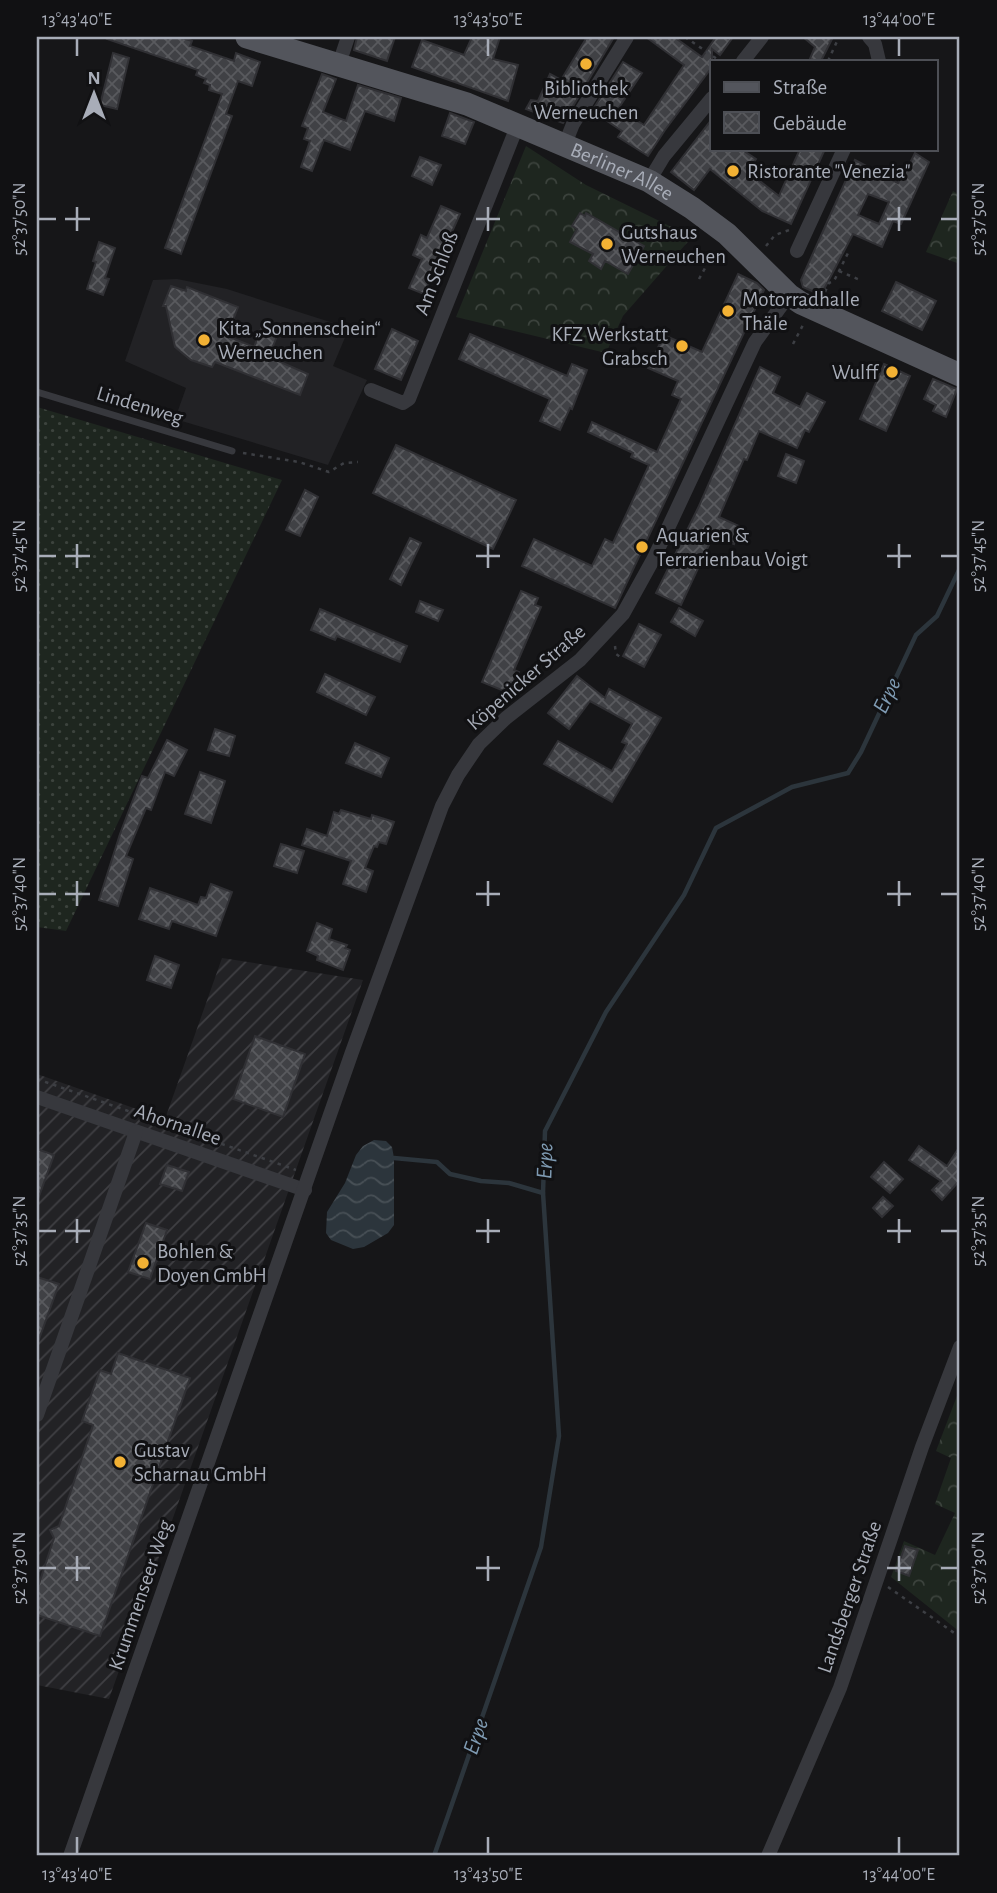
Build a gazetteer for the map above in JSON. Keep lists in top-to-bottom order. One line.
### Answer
{"streets":{"main road":["Berliner Allee"],"street":["Am Schloß","Köpenicker Straße","Ahornallee","Krummenseer Weg","Landsberger Straße"],"lane":["Lindenweg"]},"crossings":[["Berliner Allee","Am Schloß"],["Berliner Allee","Köpenicker Straße"],["Köpenicker Straße","Ahornallee"],["Köpenicker Straße","Krummenseer Weg"],["Ahornallee","Krummenseer Weg"]],"water":["Erpe"],"places":["Bibliothek Werneuchen","Ristorante \"Venezia\"","Gutshaus Werneuchen","Motorradhalle Thäle","Kita „Sonnenschein“ Werneuchen","KFZ Werkstatt Grabsch","Wulff","Aquarien & Terrarienbau Voigt","Bohlen & Doyen GmbH","Gustav Scharnau GmbH"],"legend":["Straße","Gebäude"],"north":"top","coordinates":["13°43'40\"E","13°43'50\"E","13°44'00\"E","52°37'50\"N","52°37'45\"N","52°37'40\"N","52°37'35\"N","52°37'30\"N"]}
